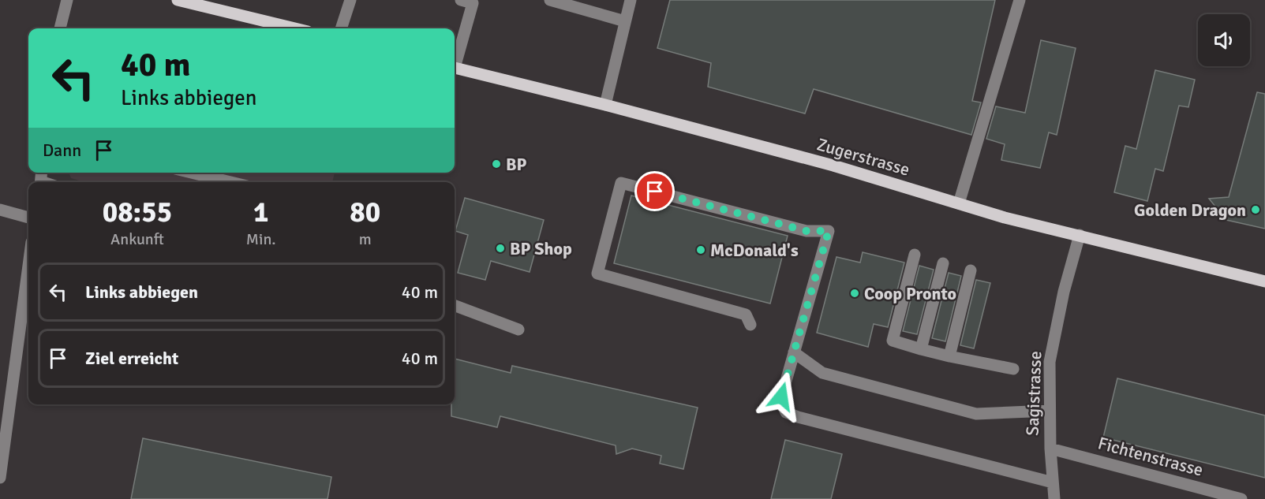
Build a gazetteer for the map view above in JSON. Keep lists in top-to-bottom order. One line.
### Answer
{"streets":{"main road":["Zugerstrasse"],"street":["Sagistrasse","Fichtenstrasse"]},"crossings":[["Zugerstrasse","Sagistrasse"],["Sagistrasse","Fichtenstrasse"]],"places":["BP","Golden Dragon","BP Shop","McDonald's","Coop Pronto"],"page":{"turn":["40 m","Links abbiegen"],"then":"Dann","eta":["08:55","Ankunft","1","Min.","80","m"],"list":[{"name":"Links abbiegen","value":"40 m"},{"name":"Ziel erreicht","value":"40 m"}]}}
